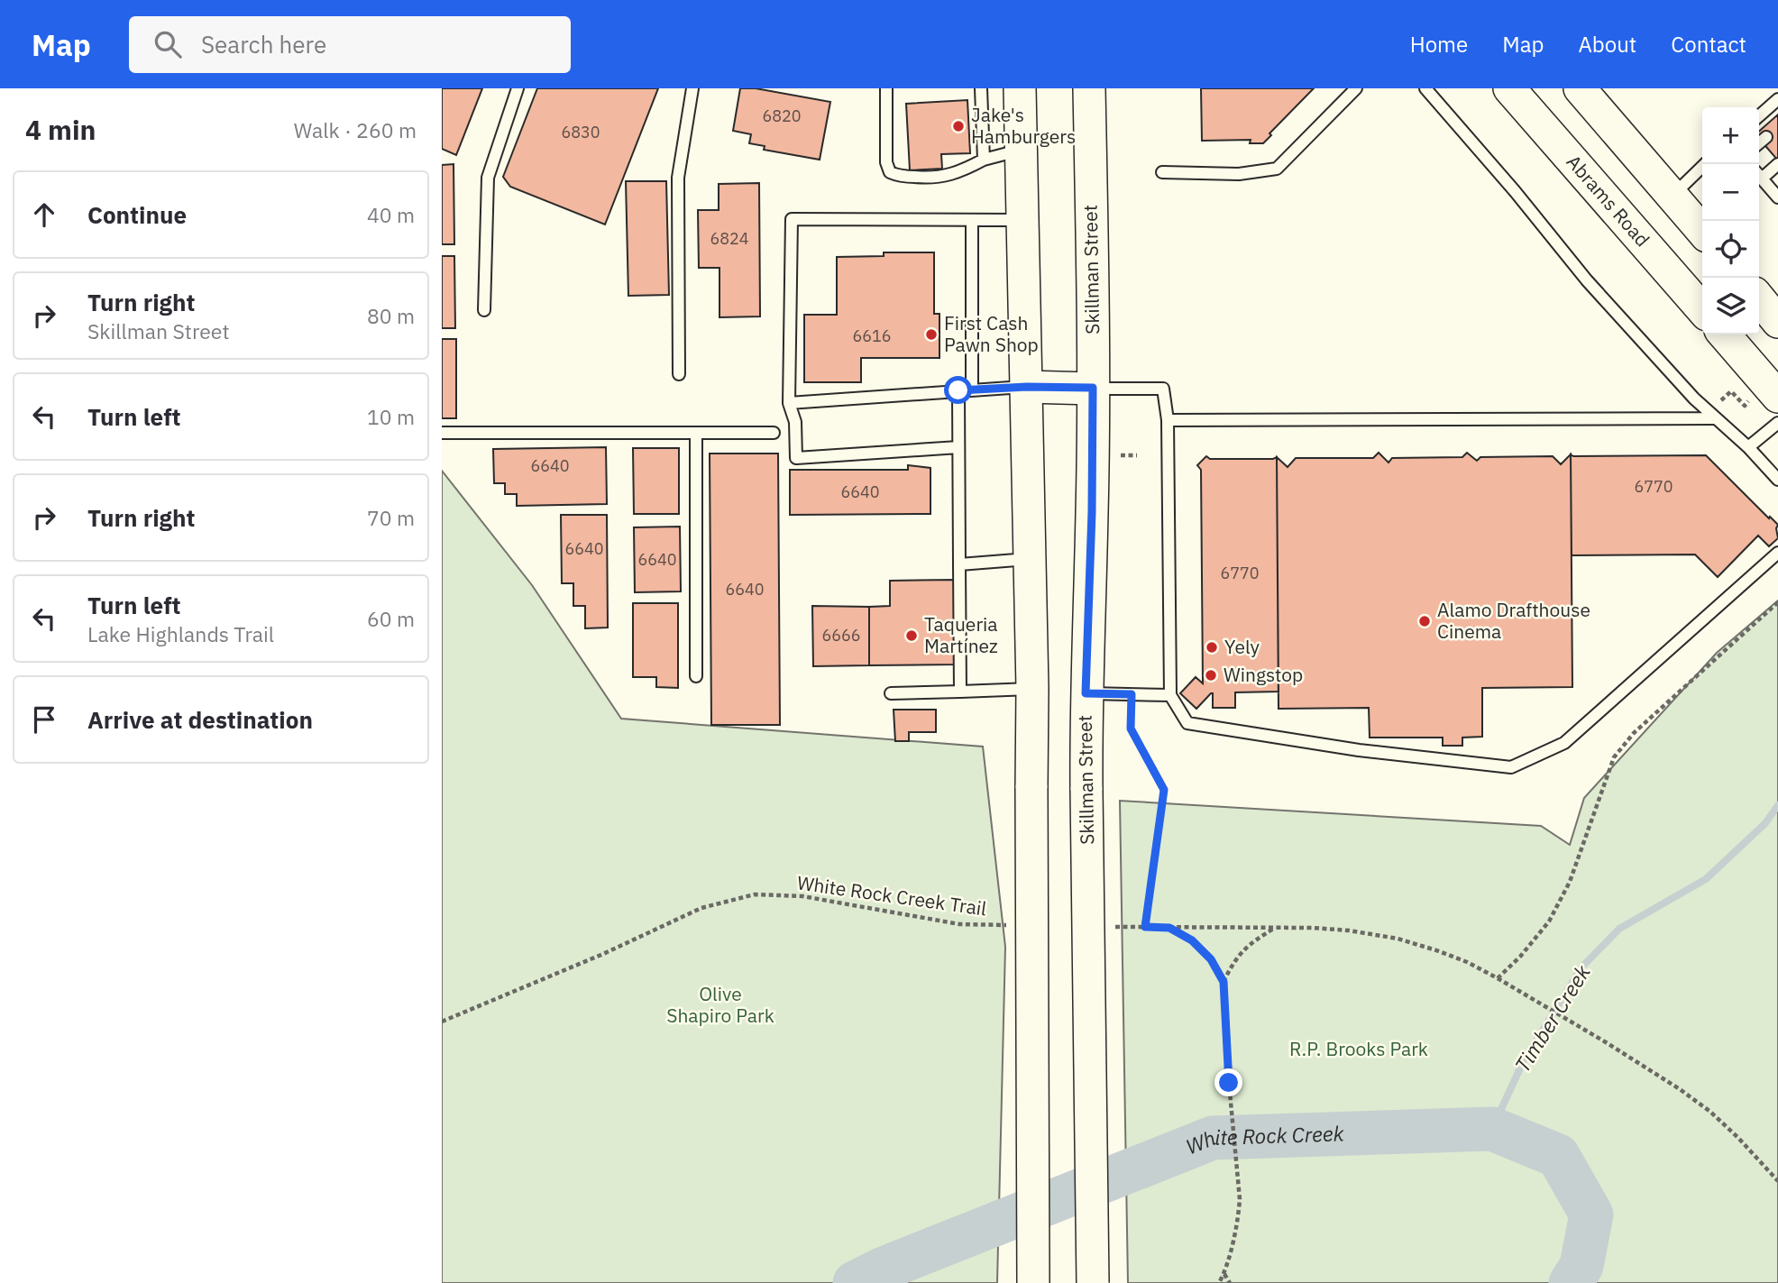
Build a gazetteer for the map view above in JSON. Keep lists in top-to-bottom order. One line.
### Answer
{"streets":{"main road":["Abrams Road","Skillman Street"],"path":["White Rock Creek Trail"]},"water":["Timber Creek","White Rock Creek"],"parks":["Olive Shapiro Park","R.P. Brooks Park"],"places":["Jake's Hamburgers","First Cash Pawn Shop","Alamo Drafthouse Cinema","Taqueria Martínez","Yely","Wingstop"],"house_numbers":["6820","6830","6824","6616","6640","6770","6640","6640","6640","6770","6640","6666"],"page":{"header":"Map","search":"Search here","nav":["Home","Map","About","Contact"],"heading":["4 min","Walk · 260 m"],"map_buttons":["+","−"],"list":[["Continue","40 m"],["Turn right","Skillman Street","80 m"],["Turn left","10 m"],["Turn right","70 m"],["Turn left","Lake Highlands Trail","60 m"],"Arrive at destination"]}}
